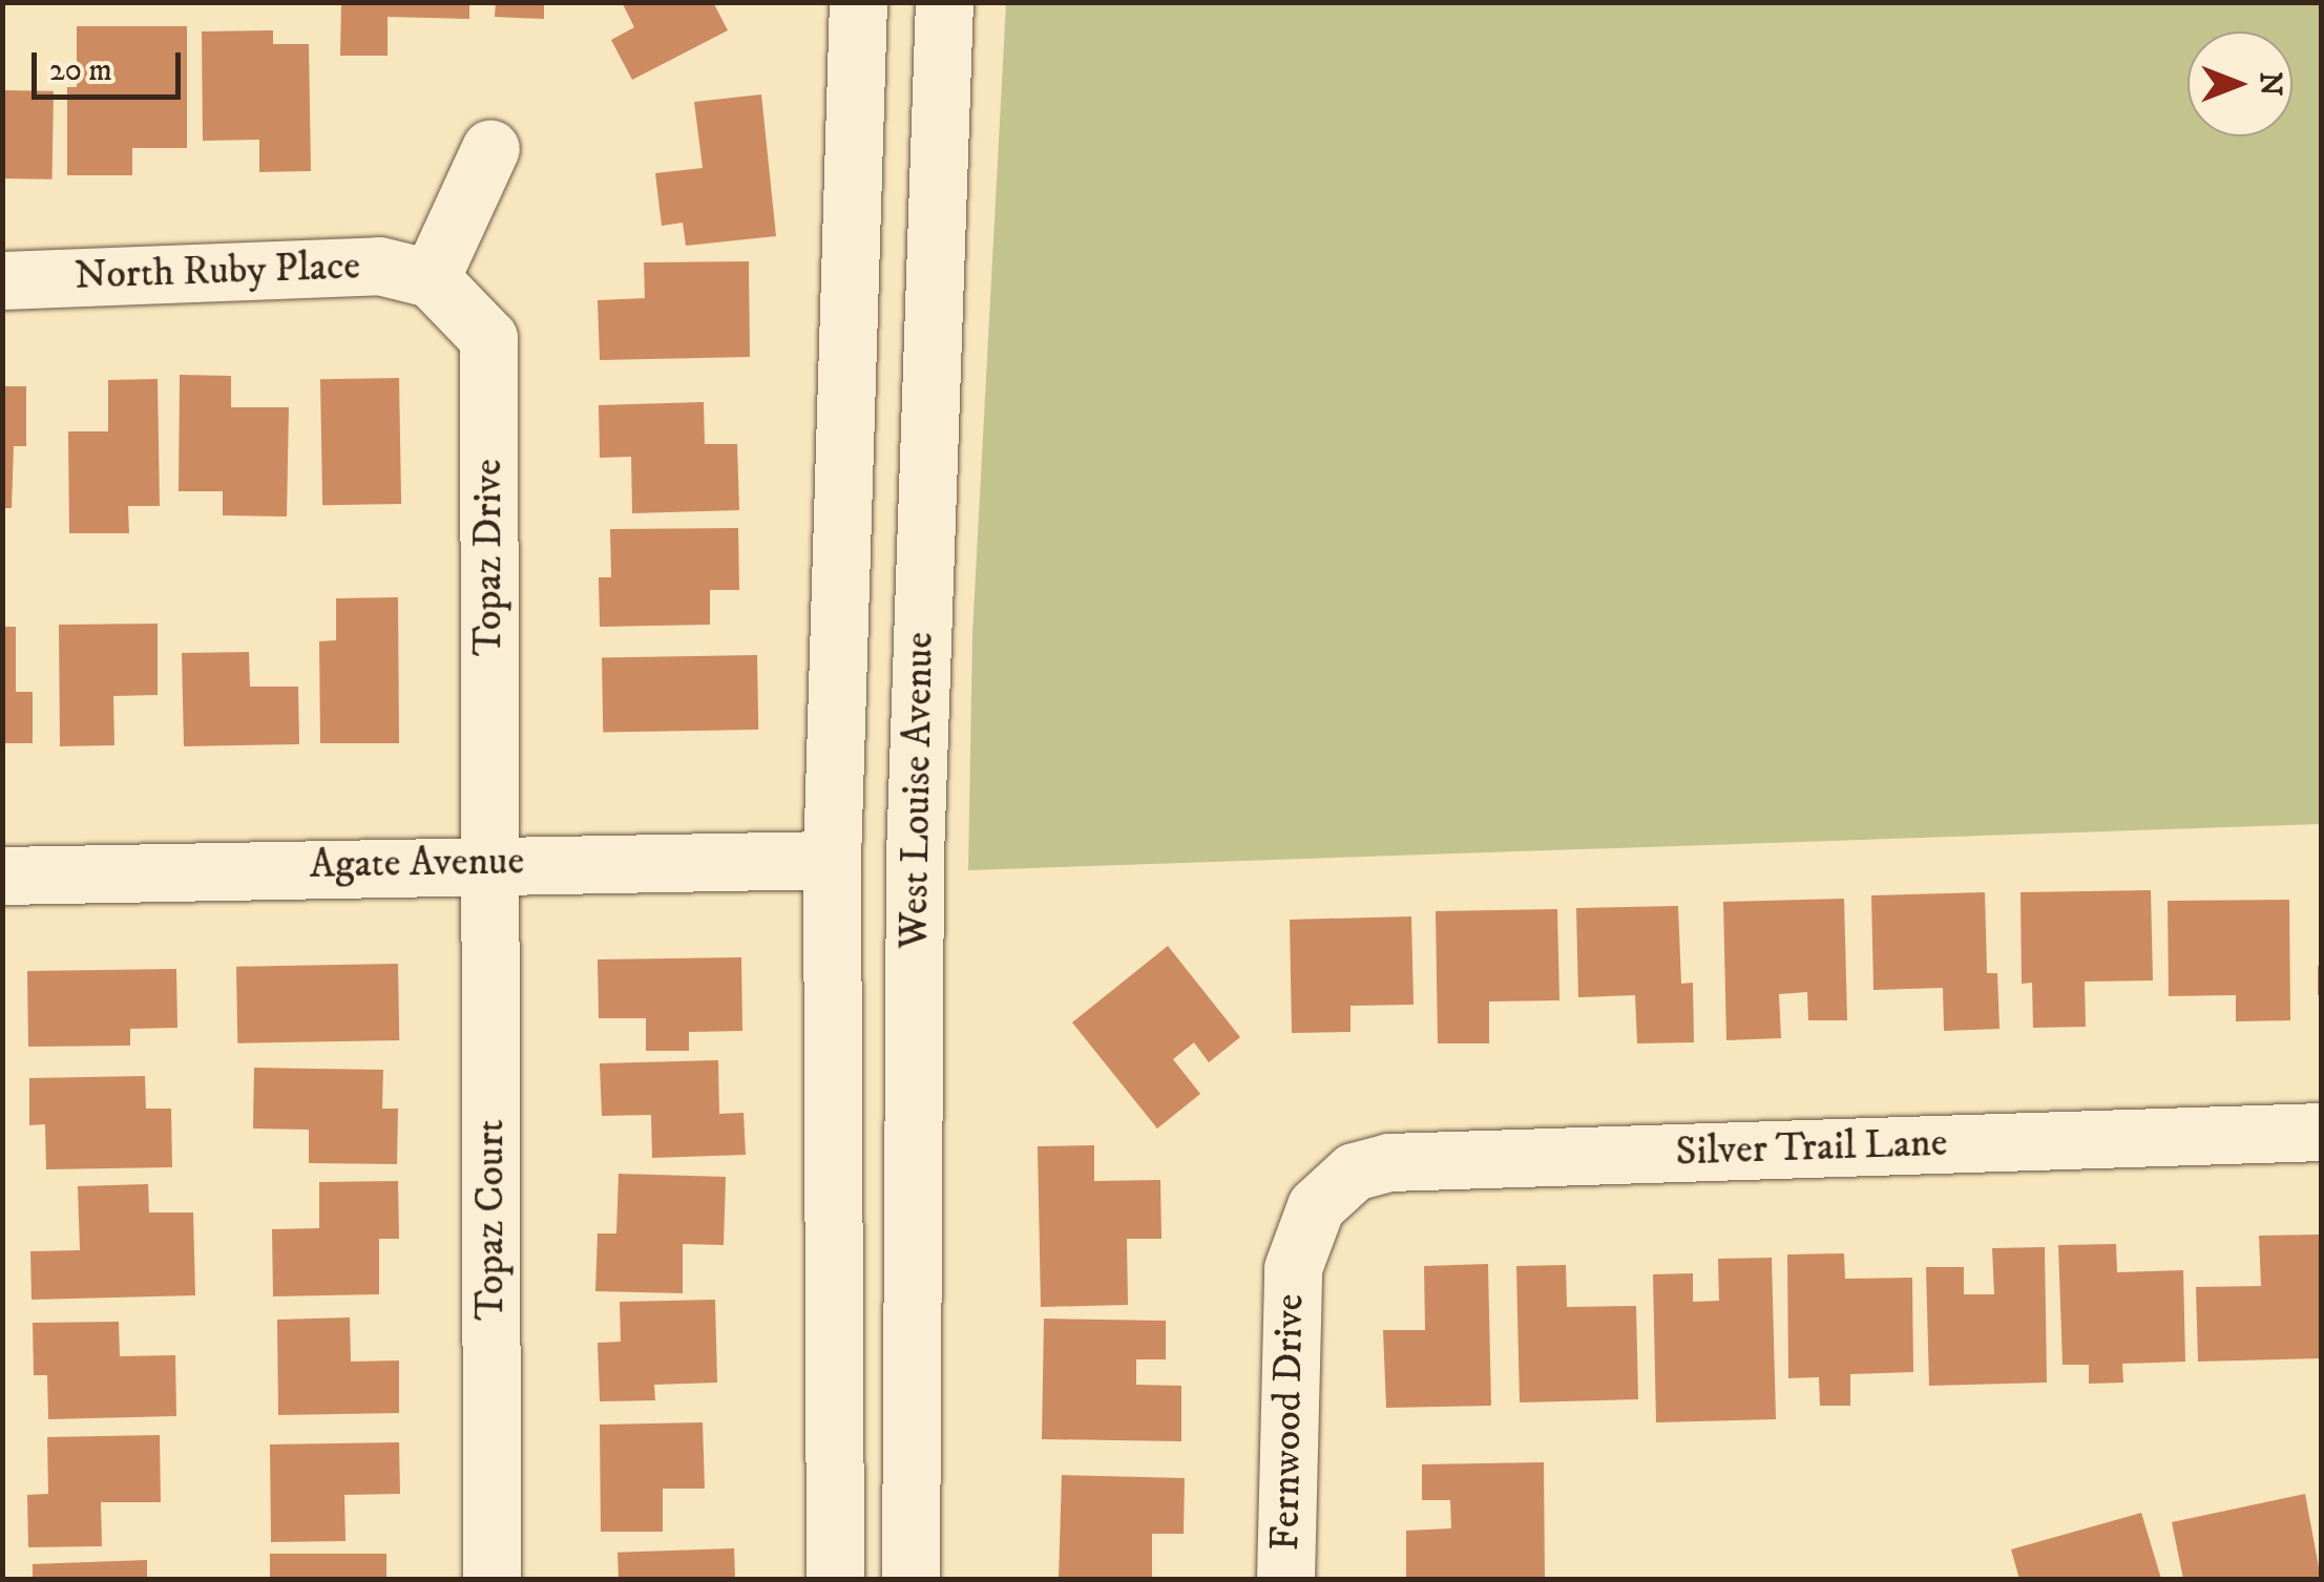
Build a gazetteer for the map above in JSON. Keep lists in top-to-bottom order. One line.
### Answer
{"streets":{"street":["North Ruby Place","Topaz Drive","West Louise Avenue","Agate Avenue","Silver Trail Lane","Topaz Court","Fernwood Drive"]},"crossings":[["North Ruby Place","Topaz Drive"],["Topaz Drive","Agate Avenue"],["Topaz Drive","Topaz Court"],["West Louise Avenue","Agate Avenue"],["Agate Avenue","Topaz Court"],["Silver Trail Lane","Fernwood Drive"]],"scale_bar":"20 m","north":"right"}
